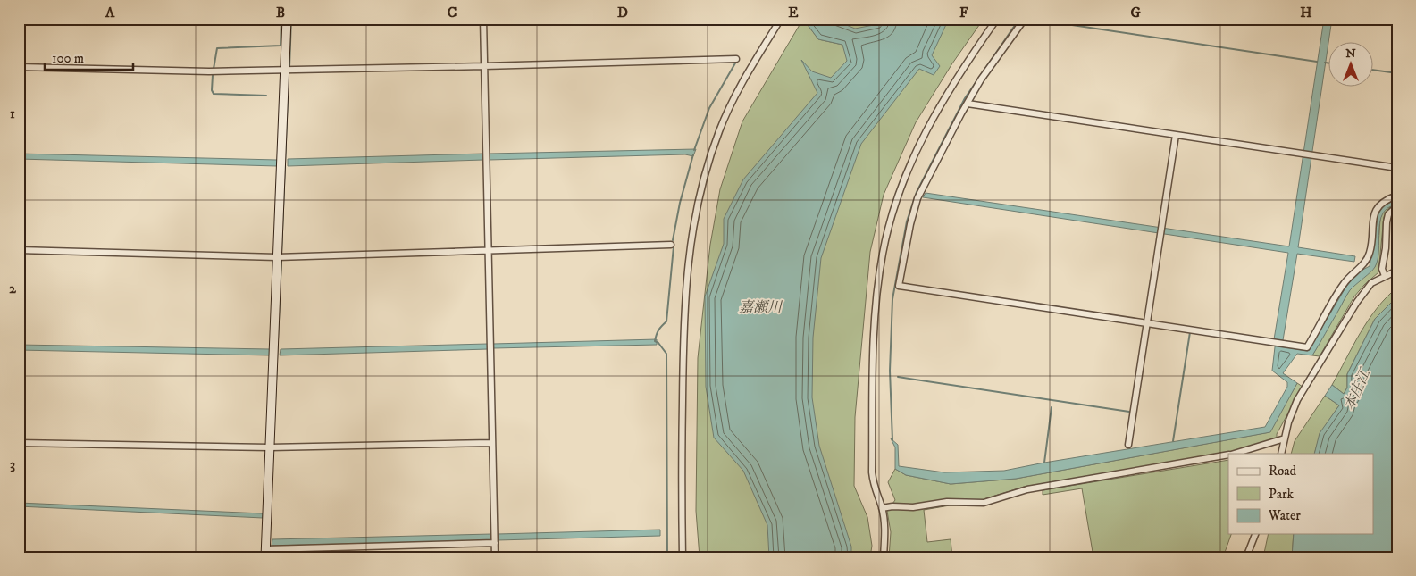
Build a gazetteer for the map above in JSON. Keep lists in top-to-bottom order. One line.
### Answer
{"water":["嘉瀬川","本庄江"],"legend":["Road","Park","Water"],"scale_bar":"100 m","north":"top","grid":{"columns":["A","B","C","D","E","F","G","H"],"rows":["1","2","3"]}}
